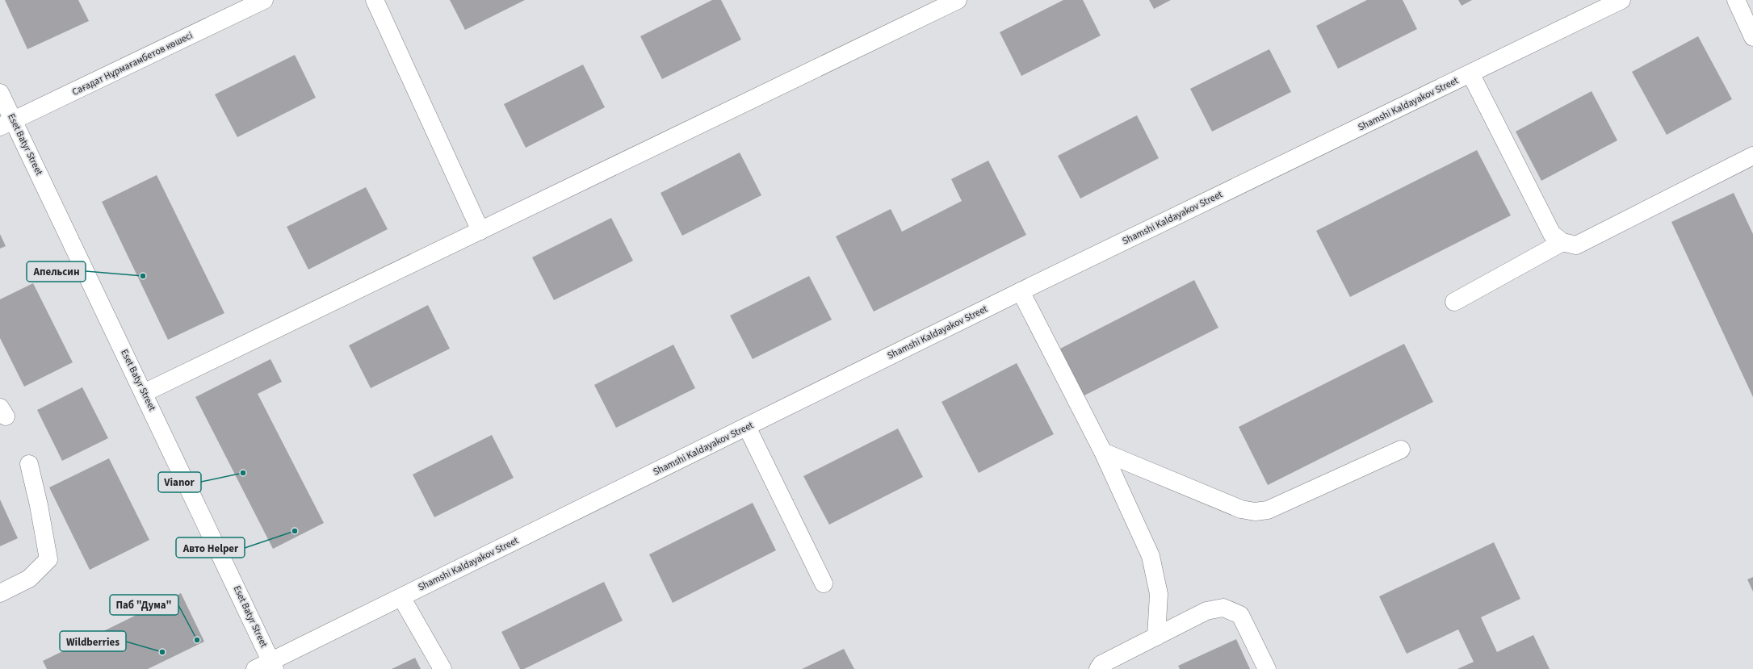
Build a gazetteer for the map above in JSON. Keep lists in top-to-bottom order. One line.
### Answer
{"streets":{"street":["Сағадат Нұрмағамбетов көшесі","Shamshi Kaldayakov Street","Eset Batyr Street"]},"crossings":[["Сағадат Нұрмағамбетов көшесі","Eset Batyr Street"],["Shamshi Kaldayakov Street","Eset Batyr Street"]],"places":["Апельсин","Vianor","Авто Helper","Паб \"Дума\"","Wildberries"]}
